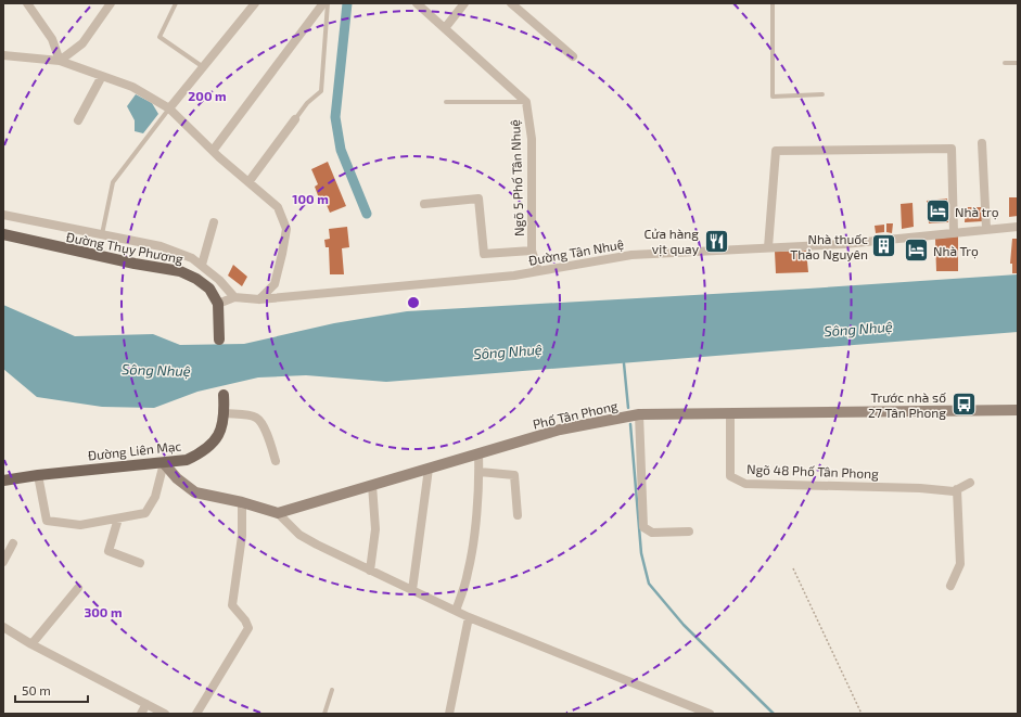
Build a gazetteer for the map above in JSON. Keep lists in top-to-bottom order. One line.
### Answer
{"streets":{"main road":["Đường Thụy Phương","Đường Liên Mạc"],"street":["Ngõ 5 Phố Tân Nhuệ","Đường Tân Nhuệ","Phố Tân Phong","Ngõ 48 Phố Tân Phong"]},"crossings":[["Ngõ 5 Phố Tân Nhuệ","Đường Tân Nhuệ"],["Đường Thụy Phương","Đường Tân Nhuệ"],["Phố Tân Phong","Ngõ 48 Phố Tân Phong"]],"water":["Sông Nhuệ"],"places":{"hotel":["Nhà trọ","Nhà Trọ"],"restaurant":["Cửa hàng vịt quay"],"building":["Nhà thuốc Thảo Nguyên"],"bus stop":["Trước nhà số 27 Tân Phong"]},"scale_bar":"50 m","rings":["200 m","100 m","300 m"]}
